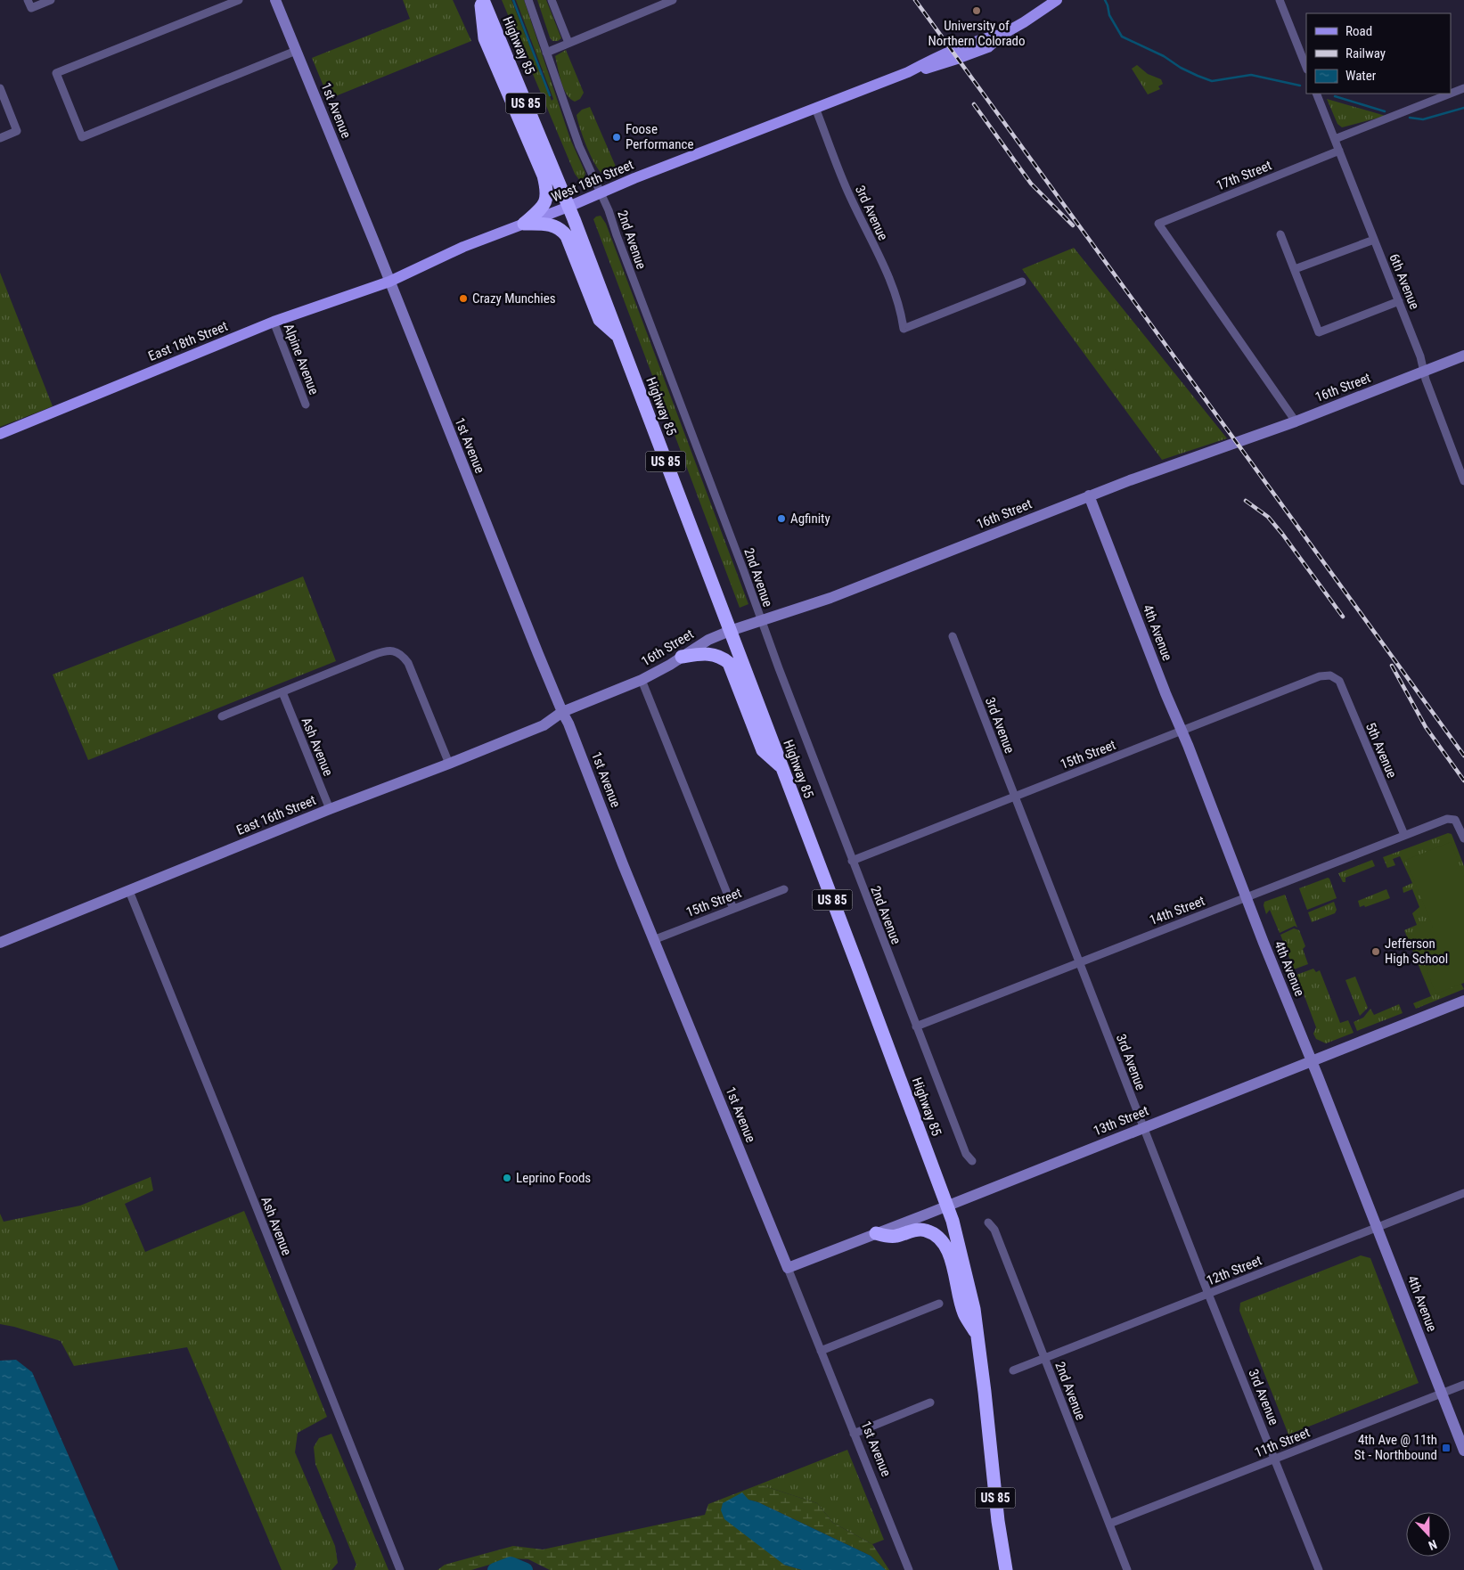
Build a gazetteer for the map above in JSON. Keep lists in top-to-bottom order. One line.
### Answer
{"streets":{"highway":["Highway 85","US 85"],"main road":["West 18th Street","East 18th Street"],"street":["1st Avenue","17th Street","3rd Avenue","2nd Avenue","6th Avenue","Alpine Avenue","16th Street","4th Avenue","Ash Avenue","5th Avenue","15th Street","East 16th Street","14th Street","13th Street","12th Street","11th Street"]},"crossings":[["Highway 85","West 18th Street"],["Highway 85","16th Street"],["Highway 85","13th Street"],["1st Avenue","West 18th Street"],["1st Avenue","East 18th Street"],["1st Avenue","16th Street"],["1st Avenue","15th Street"],["1st Avenue","East 16th Street"],["1st Avenue","13th Street"],["17th Street","6th Avenue"],["17th Street","16th Street"],["West 18th Street","3rd Avenue"],["West 18th Street","2nd Avenue"],["West 18th Street","East 18th Street"],["3rd Avenue","15th Street"],["3rd Avenue","14th Street"],["3rd Avenue","13th Street"],["3rd Avenue","12th Street"],["3rd Avenue","11th Street"],["2nd Avenue","16th Street"],["2nd Avenue","15th Street"],["2nd Avenue","14th Street"],["2nd Avenue","12th Street"],["2nd Avenue","11th Street"],["6th Avenue","16th Street"],["East 18th Street","Alpine Avenue"],["16th Street","4th Avenue"],["16th Street","East 16th Street"],["4th Avenue","15th Street"],["4th Avenue","14th Street"],["4th Avenue","13th Street"],["4th Avenue","12th Street"],["4th Avenue","11th Street"],["Ash Avenue","East 16th Street"],["5th Avenue","15th Street"],["5th Avenue","14th Street"]],"places":{"other":["University of Northern Colorado","Foose Performance","Crazy Munchies","Agfinity","Jefferson High School","Leprino Foods"],"transit":["4th Ave @ 11th St - Northbound"]},"legend":["Road","Railway","Water"],"north":"bottom"}
